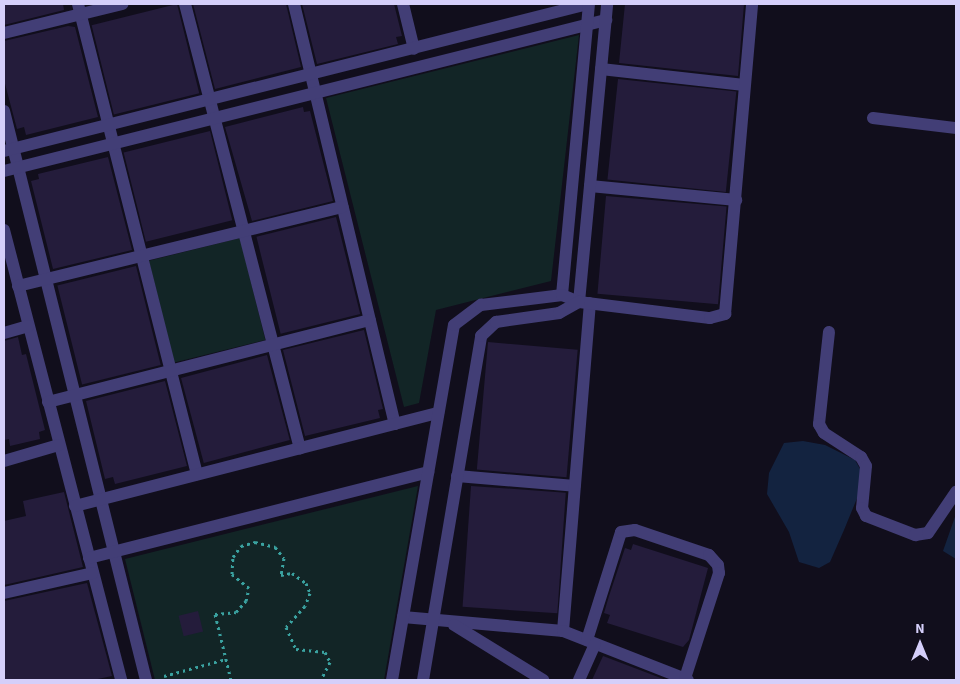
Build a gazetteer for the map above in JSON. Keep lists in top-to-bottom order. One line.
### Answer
{"north":"top"}
